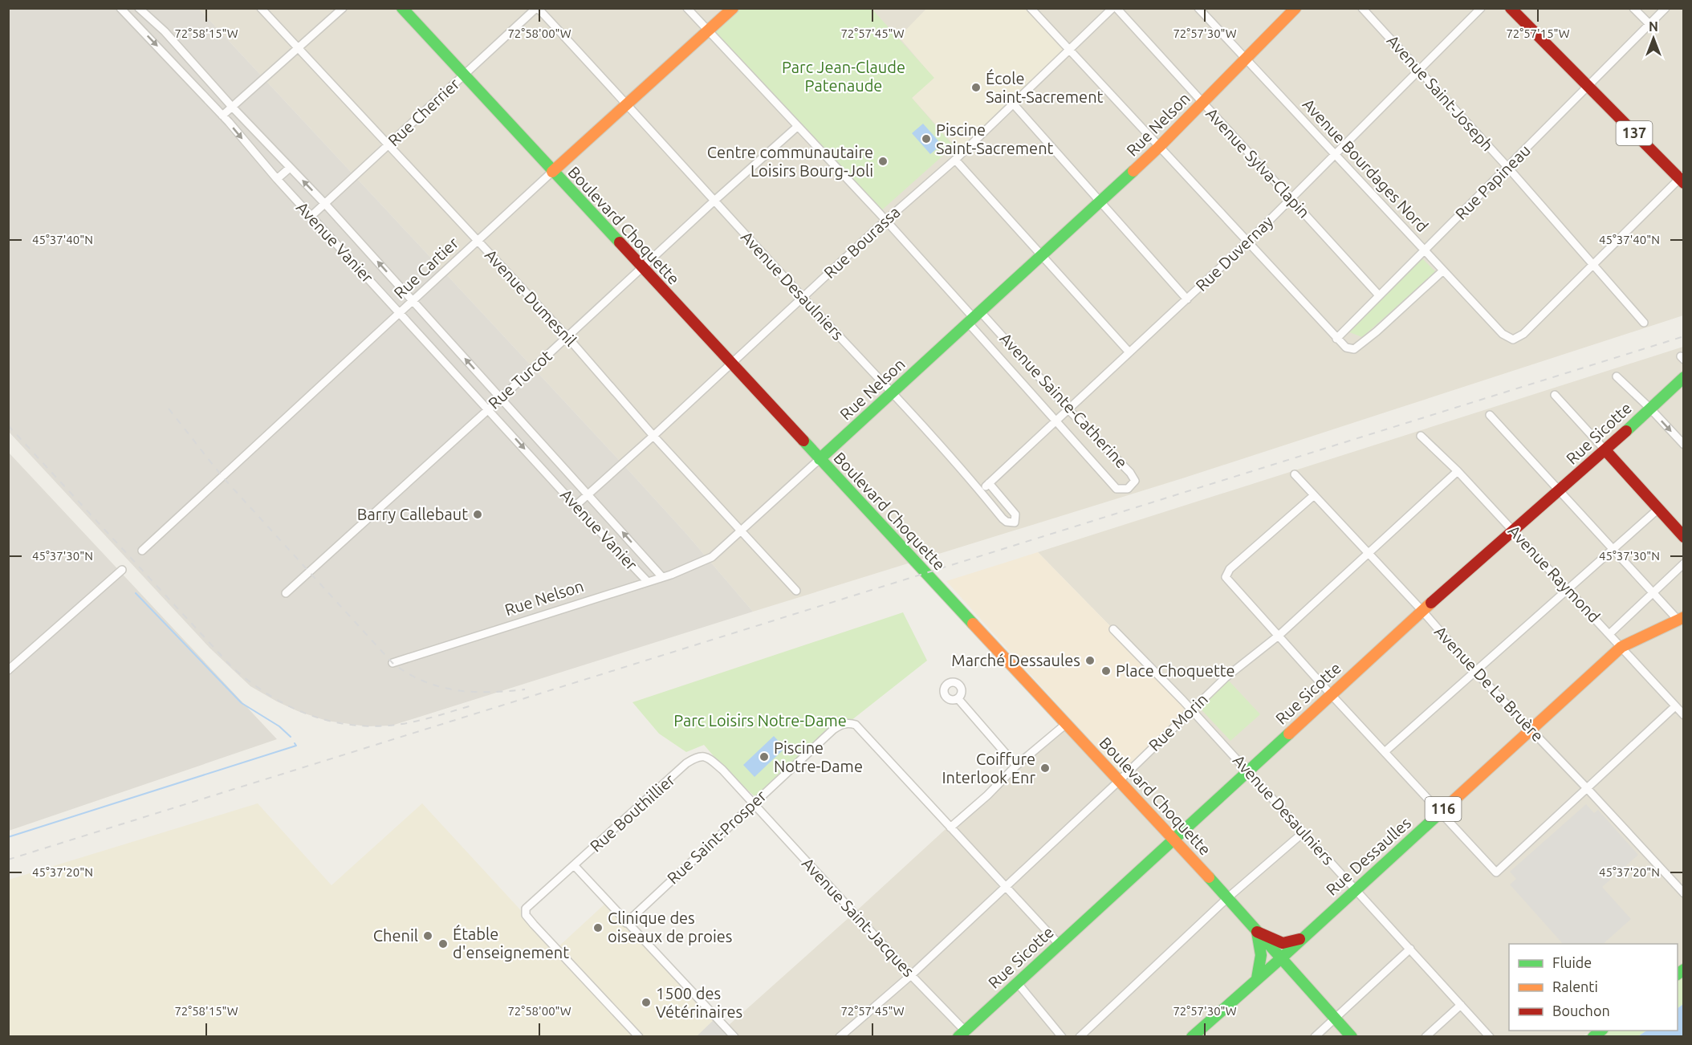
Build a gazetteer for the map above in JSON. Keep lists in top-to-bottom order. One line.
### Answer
{"streets":{"main road":["Rue Nelson","137","Boulevard Choquette","Rue Cartier","Rue Sicotte","116","Rue Dessaulles"],"street":["Avenue Saint-Joseph","Rue Cherrier","Avenue Sylva-Clapin","Avenue Bourdages Nord","Rue Papineau","Avenue Vanier","Rue Bourassa","Rue Duvernay","Avenue Desaulniers","Avenue Dumesnil","Rue Turcot","Avenue Sainte-Catherine","Avenue Raymond","Avenue De La Bruère","Rue Morin","Rue Bouthillier","Rue Saint-Prosper","Avenue Saint-Jacques"]},"crossings":[["Avenue Saint-Joseph","Avenue Bourdages Nord"],["Avenue Saint-Joseph","Rue Papineau"],["Avenue Saint-Joseph","Rue Duvernay"],["Rue Cherrier","Boulevard Choquette"],["Rue Cherrier","Avenue Vanier"],["Rue Cherrier","Avenue Desaulniers"],["Rue Cherrier","Avenue Dumesnil"],["Rue Nelson","Avenue Sylva-Clapin"],["Rue Nelson","Avenue Bourdages Nord"],["Rue Nelson","Boulevard Choquette"],["Rue Nelson","Avenue Vanier"],["Rue Nelson","Avenue Desaulniers"],["Rue Nelson","Avenue Dumesnil"],["Rue Nelson","Avenue Sainte-Catherine"],["137","Rue Papineau"],["Avenue Sylva-Clapin","Rue Papineau"],["Avenue Sylva-Clapin","Rue Duvernay"],["Avenue Bourdages Nord","Rue Papineau"],["Avenue Bourdages Nord","Rue Duvernay"],["Boulevard Choquette","Rue Bourassa"],["Boulevard Choquette","Rue Cartier"],["Boulevard Choquette","Rue Turcot"],["Boulevard Choquette","Rue Sicotte"],["Boulevard Choquette","Rue Morin"],["Boulevard Choquette","Rue Dessaulles"],["Avenue Vanier","Rue Bourassa"],["Avenue Vanier","Rue Cartier"],["Avenue Vanier","Rue Turcot"],["Rue Bourassa","Avenue Desaulniers"],["Rue Bourassa","Avenue Dumesnil"],["Rue Bourassa","Avenue Sainte-Catherine"],["Rue Duvernay","Avenue Desaulniers"],["Rue Duvernay","Avenue Sainte-Catherine"],["Rue Cartier","Avenue Desaulniers"],["Rue Cartier","Avenue Dumesnil"],["Rue Cartier","Avenue Sainte-Catherine"],["Avenue Desaulniers","Rue Turcot"],["Avenue Desaulniers","Rue Sicotte"],["Avenue Desaulniers","Rue Morin"],["Avenue Desaulniers","Rue Dessaulles"],["Avenue Dumesnil","Rue Turcot"],["Rue Turcot","Avenue Sainte-Catherine"],["Rue Sicotte","Avenue Raymond"],["Rue Sicotte","Avenue De La Bruère"],["Rue Sicotte","Avenue Saint-Jacques"],["Avenue Raymond","Rue Morin"],["Avenue Raymond","Rue Dessaulles"],["Avenue De La Bruère","Rue Morin"],["Avenue De La Bruère","Rue Dessaulles"],["Rue Morin","Avenue Saint-Jacques"],["Rue Bouthillier","Rue Saint-Prosper"],["Rue Bouthillier","Avenue Saint-Jacques"],["Rue Saint-Prosper","Avenue Saint-Jacques"]],"parks":["Parc Jean-Claude Patenaude","Parc Loisirs Notre-Dame"],"places":["École Saint-Sacrement","Piscine Saint-Sacrement","Centre communautaire Loisirs Bourg-Joli","Barry Callebaut","Marché Dessaules","Place Choquette","Piscine Notre-Dame","Coiffure Interlook Enr","Clinique des oiseaux de proies","Chenil","Étable d'enseignement","1500 des Vétérinaires"],"legend":["Fluide","Ralenti","Bouchon"],"north":"top","coordinates":["72°58'15\"W","72°58'00\"W","72°57'45\"W","72°57'30\"W","72°57'15\"W","45°37'40\"N","45°37'30\"N","45°37'20\"N"]}
